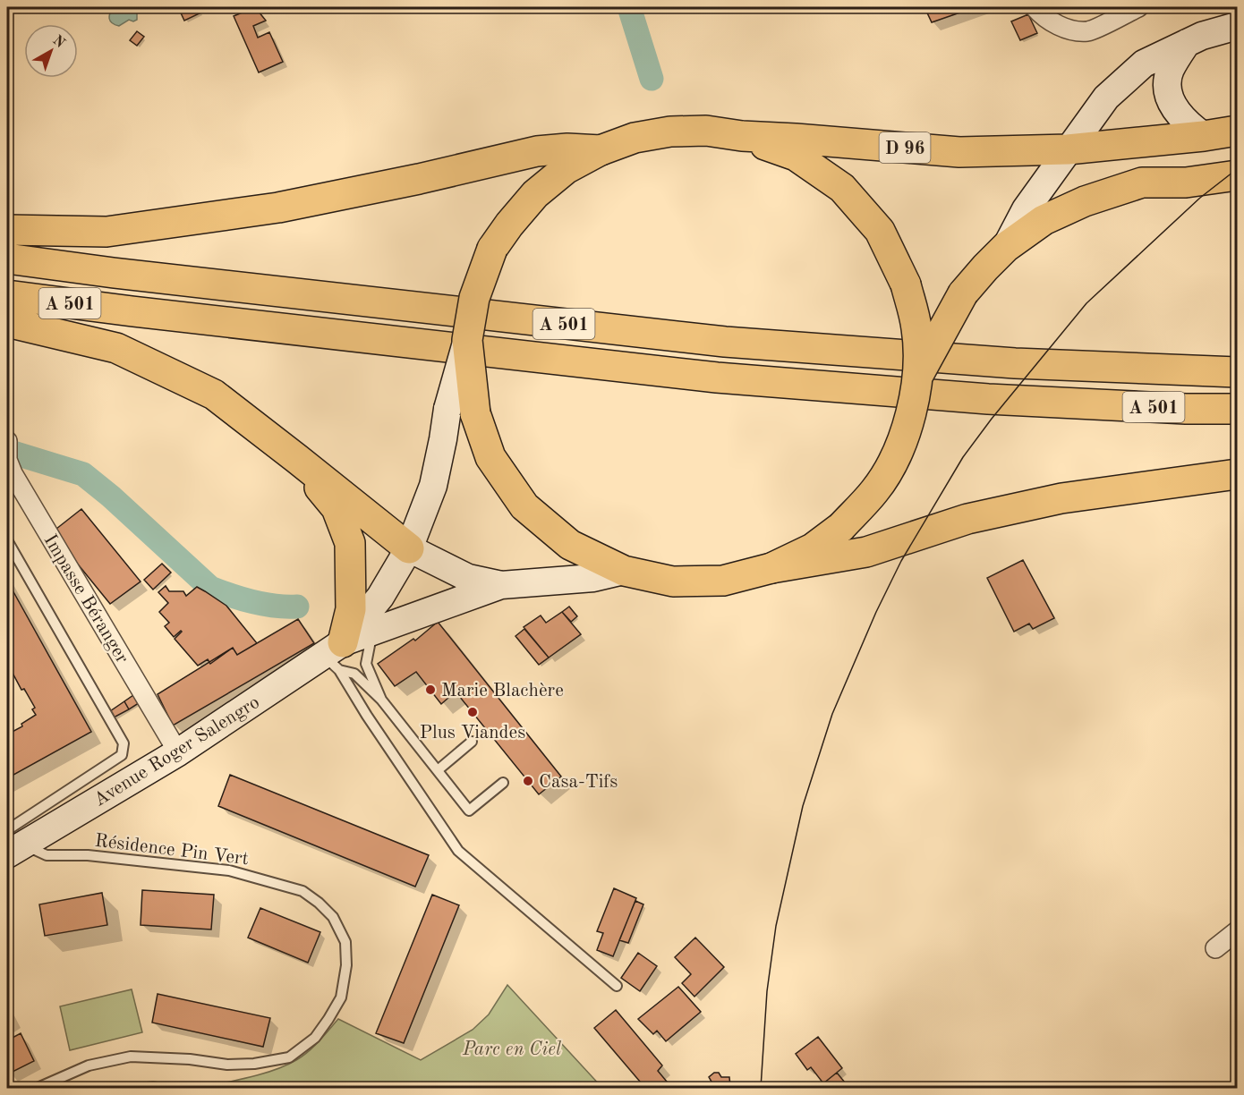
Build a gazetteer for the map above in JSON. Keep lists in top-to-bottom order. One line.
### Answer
{"streets":{"main road":["D 96","A 501","Avenue Roger Salengro"],"street":["Impasse Béranger"],"lane":["Résidence Pin Vert"]},"crossings":[["Impasse Béranger","Avenue Roger Salengro"],["Avenue Roger Salengro","Résidence Pin Vert"]],"parks":["Parc en Ciel"],"places":["Marie Blachère","Plus Viandes","Casa-Tifs"],"north":"top right"}
